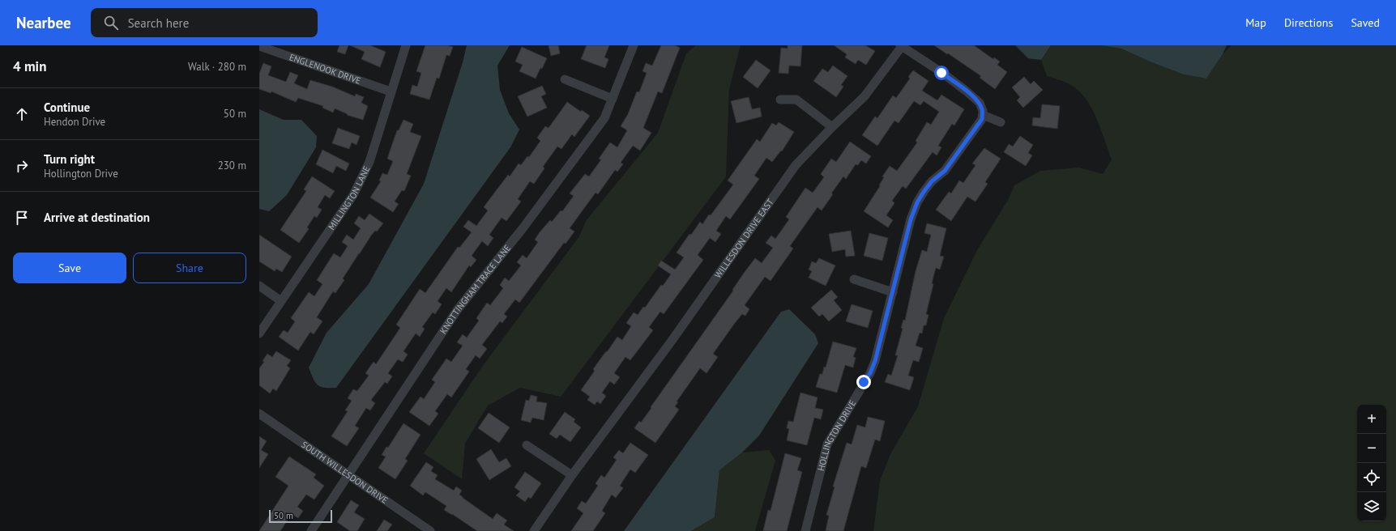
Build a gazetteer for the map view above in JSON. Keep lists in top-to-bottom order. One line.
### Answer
{"streets":{"street":["ENGLENOOK DRIVE","MILLINGTON LANE","WILLESDON DRIVE EAST","KNOTTINGHAM TRACE LANE","HOLLINGTON DRIVE","SOUTH WILLESDON DRIVE"]},"crossings":[["ENGLENOOK DRIVE","MILLINGTON LANE"],["KNOTTINGHAM TRACE LANE","SOUTH WILLESDON DRIVE"]],"scale_bar":"50 m","page":{"header":"Nearbee","search":"Search here","nav":["Map","Directions","Saved"],"heading":["4 min","Walk · 280 m"],"list":[["Continue","Hendon Drive","50 m"],["Turn right","Hollington Drive","230 m"],"Arrive at destination"],"buttons":["Save","Share"],"map_buttons":["+","−"],"scale":"50 m"}}
